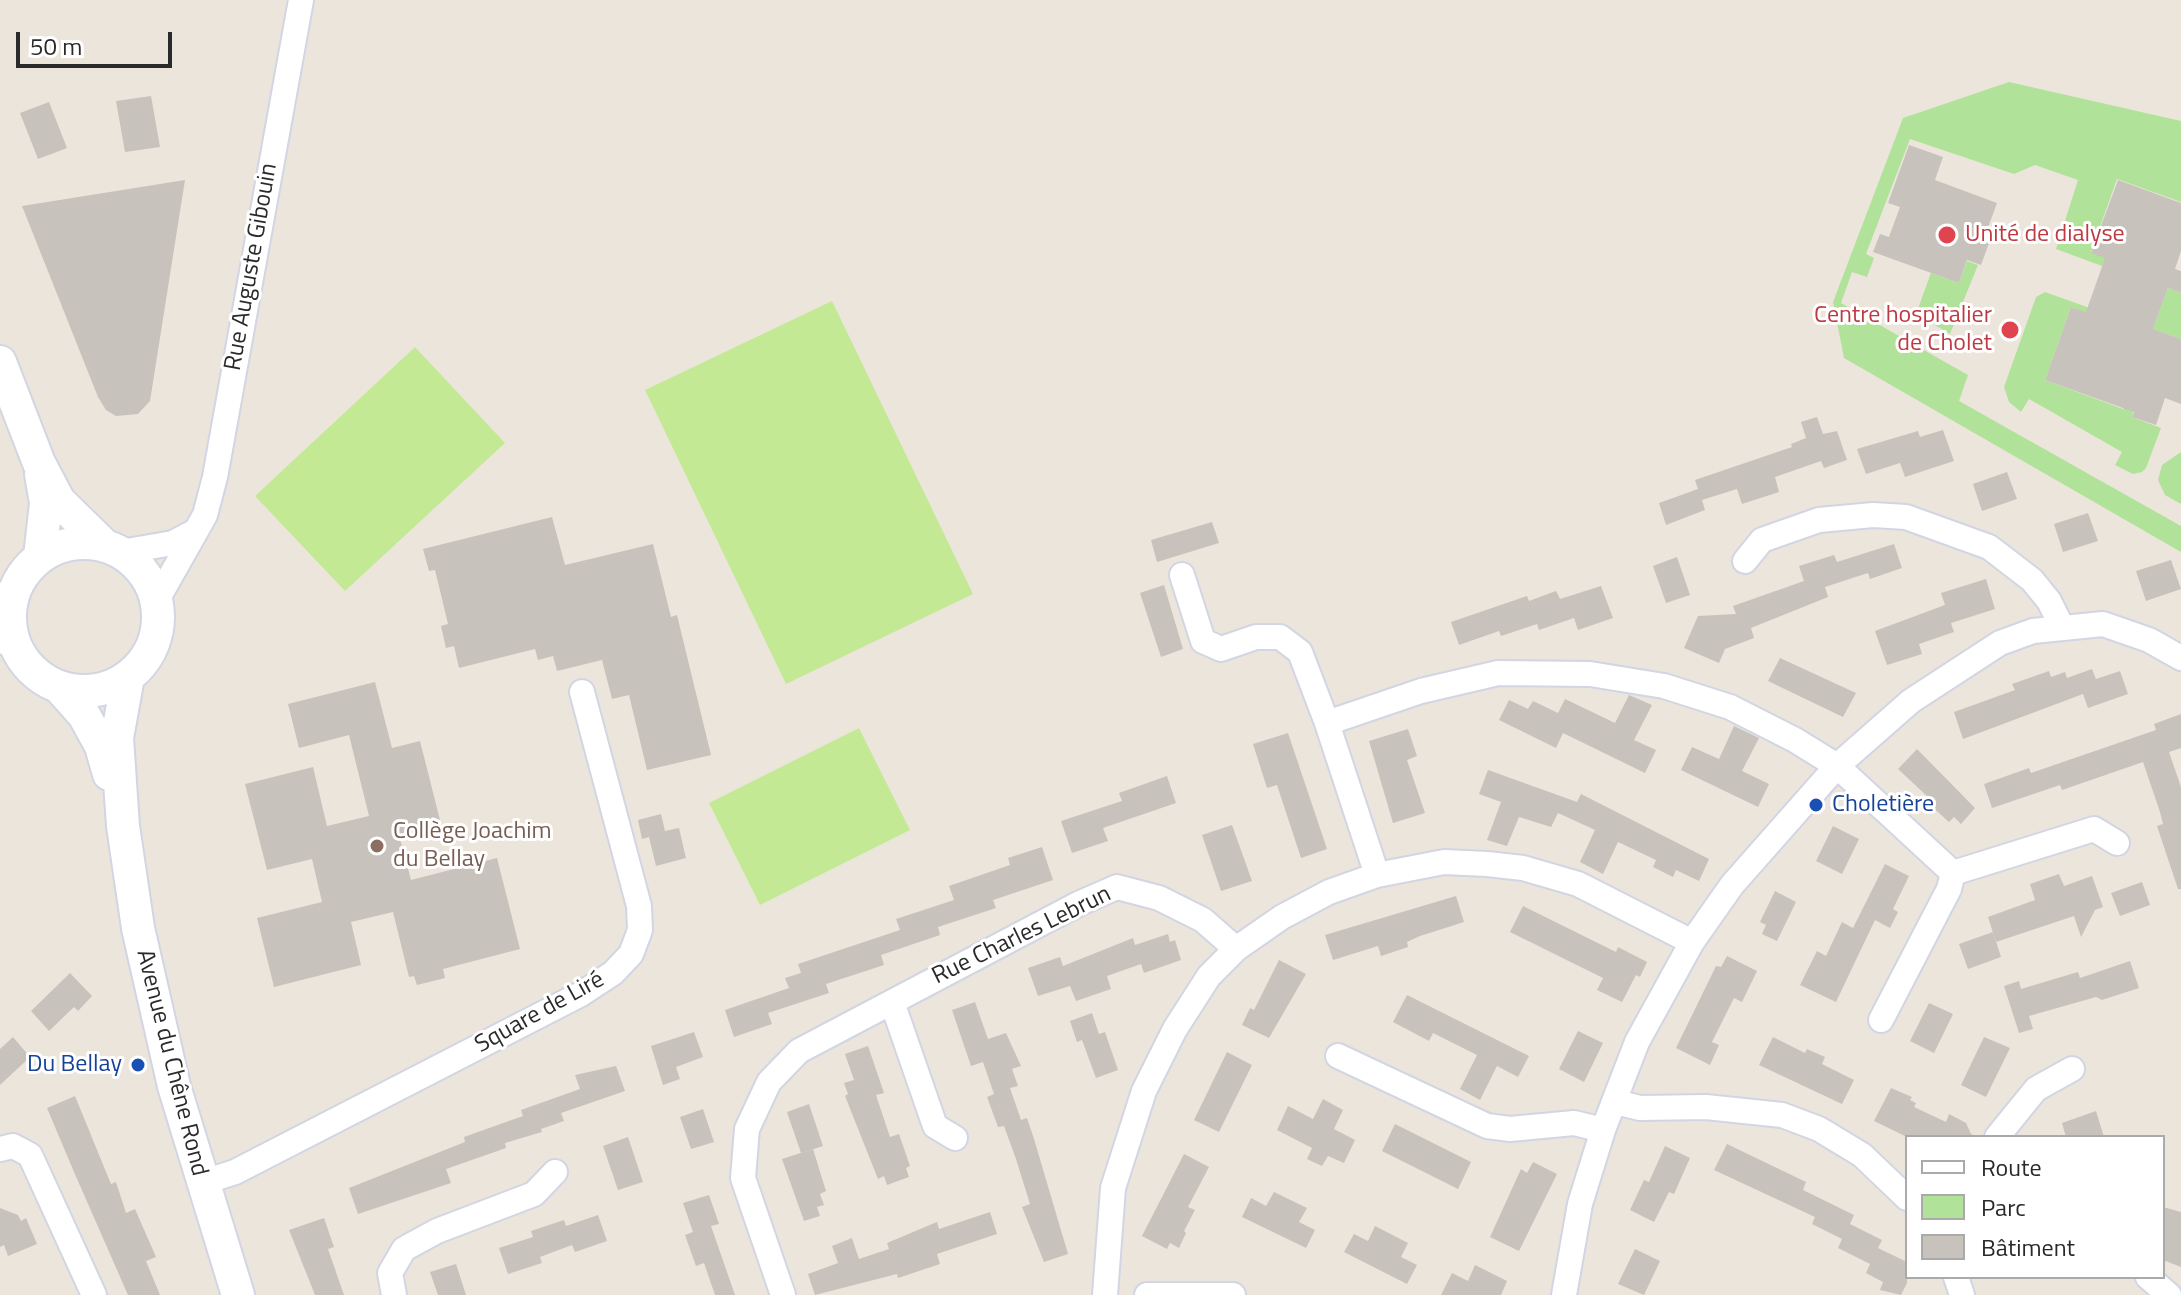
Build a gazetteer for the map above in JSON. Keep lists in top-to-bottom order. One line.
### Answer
{"streets":{"main road":["Avenue du Chêne Rond"],"street":["Rue Auguste Gibouin","Rue Charles Lebrun","Square de Liré"]},"crossings":[["Rue Auguste Gibouin","Avenue du Chêne Rond"],["Square de Liré","Avenue du Chêne Rond"]],"places":["Unité de dialyse","Centre hospitalier de Cholet","Choletière","Collège Joachim du Bellay","Du Bellay"],"legend":["Route","Parc","Bâtiment"],"scale_bar":"50 m"}
